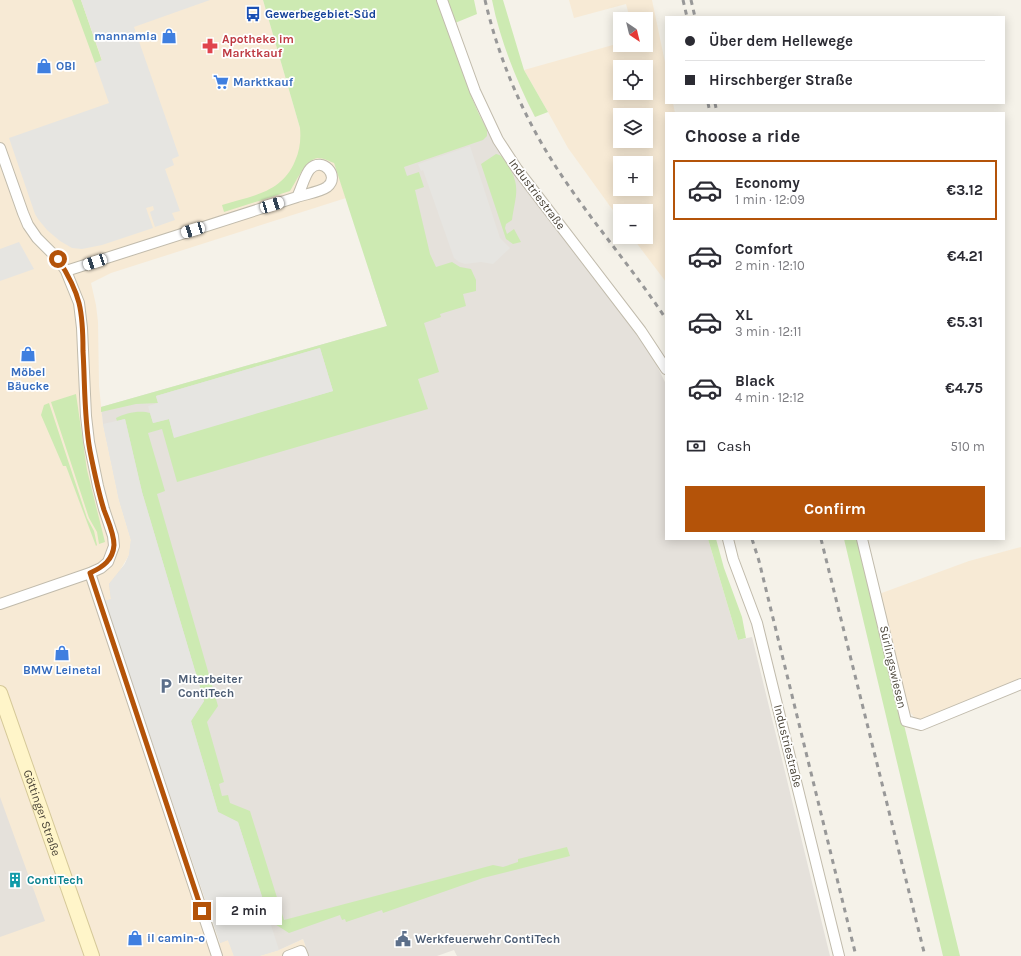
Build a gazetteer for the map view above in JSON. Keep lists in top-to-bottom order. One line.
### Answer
{"streets":{"main road":["Göttinger Straße"],"street":["Industriestraße","Sürlingswiesen"]},"places":{"bus stop":["Gewerbegebiet-Süd"],"shop":["mannamia","OBI","Möbel Bäucke","BMW Leinetal","il camin-o"],"pharmacy":["Apotheke im Marktkauf"],"supermarket":["Marktkauf"],"parking":["Mitarbeiter ContiTech"],"building":["ContiTech"],"public building":["Werkfeuerwehr ContiTech"]},"north":"bottom right","page":{"map_buttons":["+","−"],"banner":["Über dem Hellewege","Hirschberger Straße"],"heading":"Choose a ride","list":[{"name":"Economy","note":"1 min · 12:09","value":"€3.12"},{"name":"Comfort","note":"2 min · 12:10","value":"€4.21"},{"name":"XL","note":"3 min · 12:11","value":"€5.31"},{"name":"Black","note":"4 min · 12:12","value":"€4.75"}],"pay":["Cash","510 m"],"buttons":"Confirm","bubble":"2 min"}}
